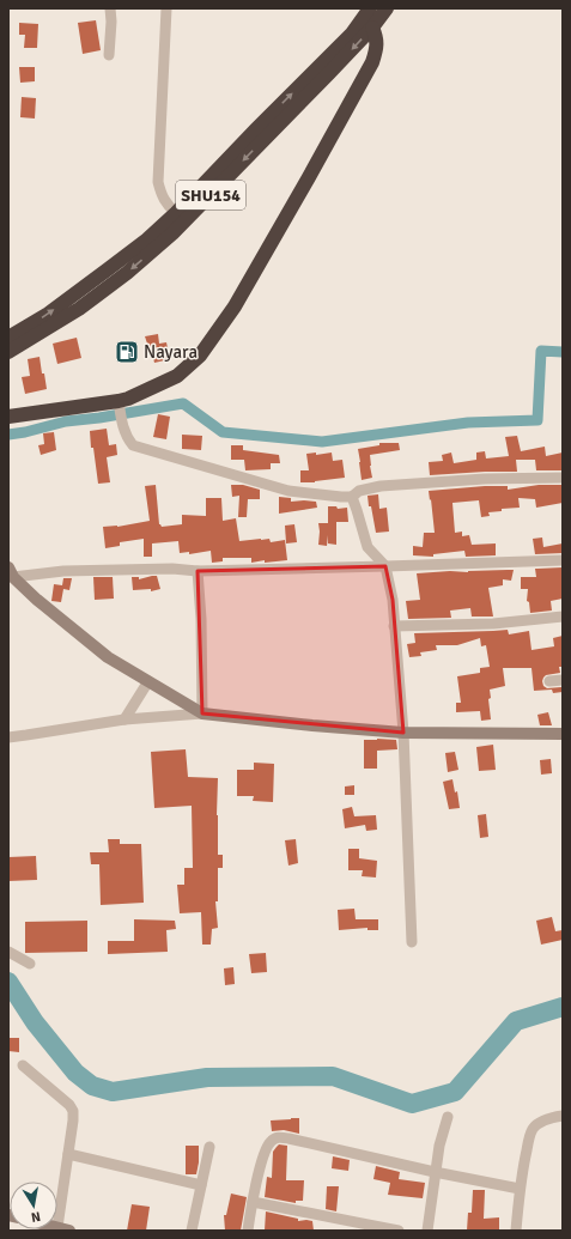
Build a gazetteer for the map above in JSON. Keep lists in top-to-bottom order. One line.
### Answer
{"streets":{"highway":["SHU154"]},"places":{"fuel station":["Nayara"]},"north":"bottom"}
